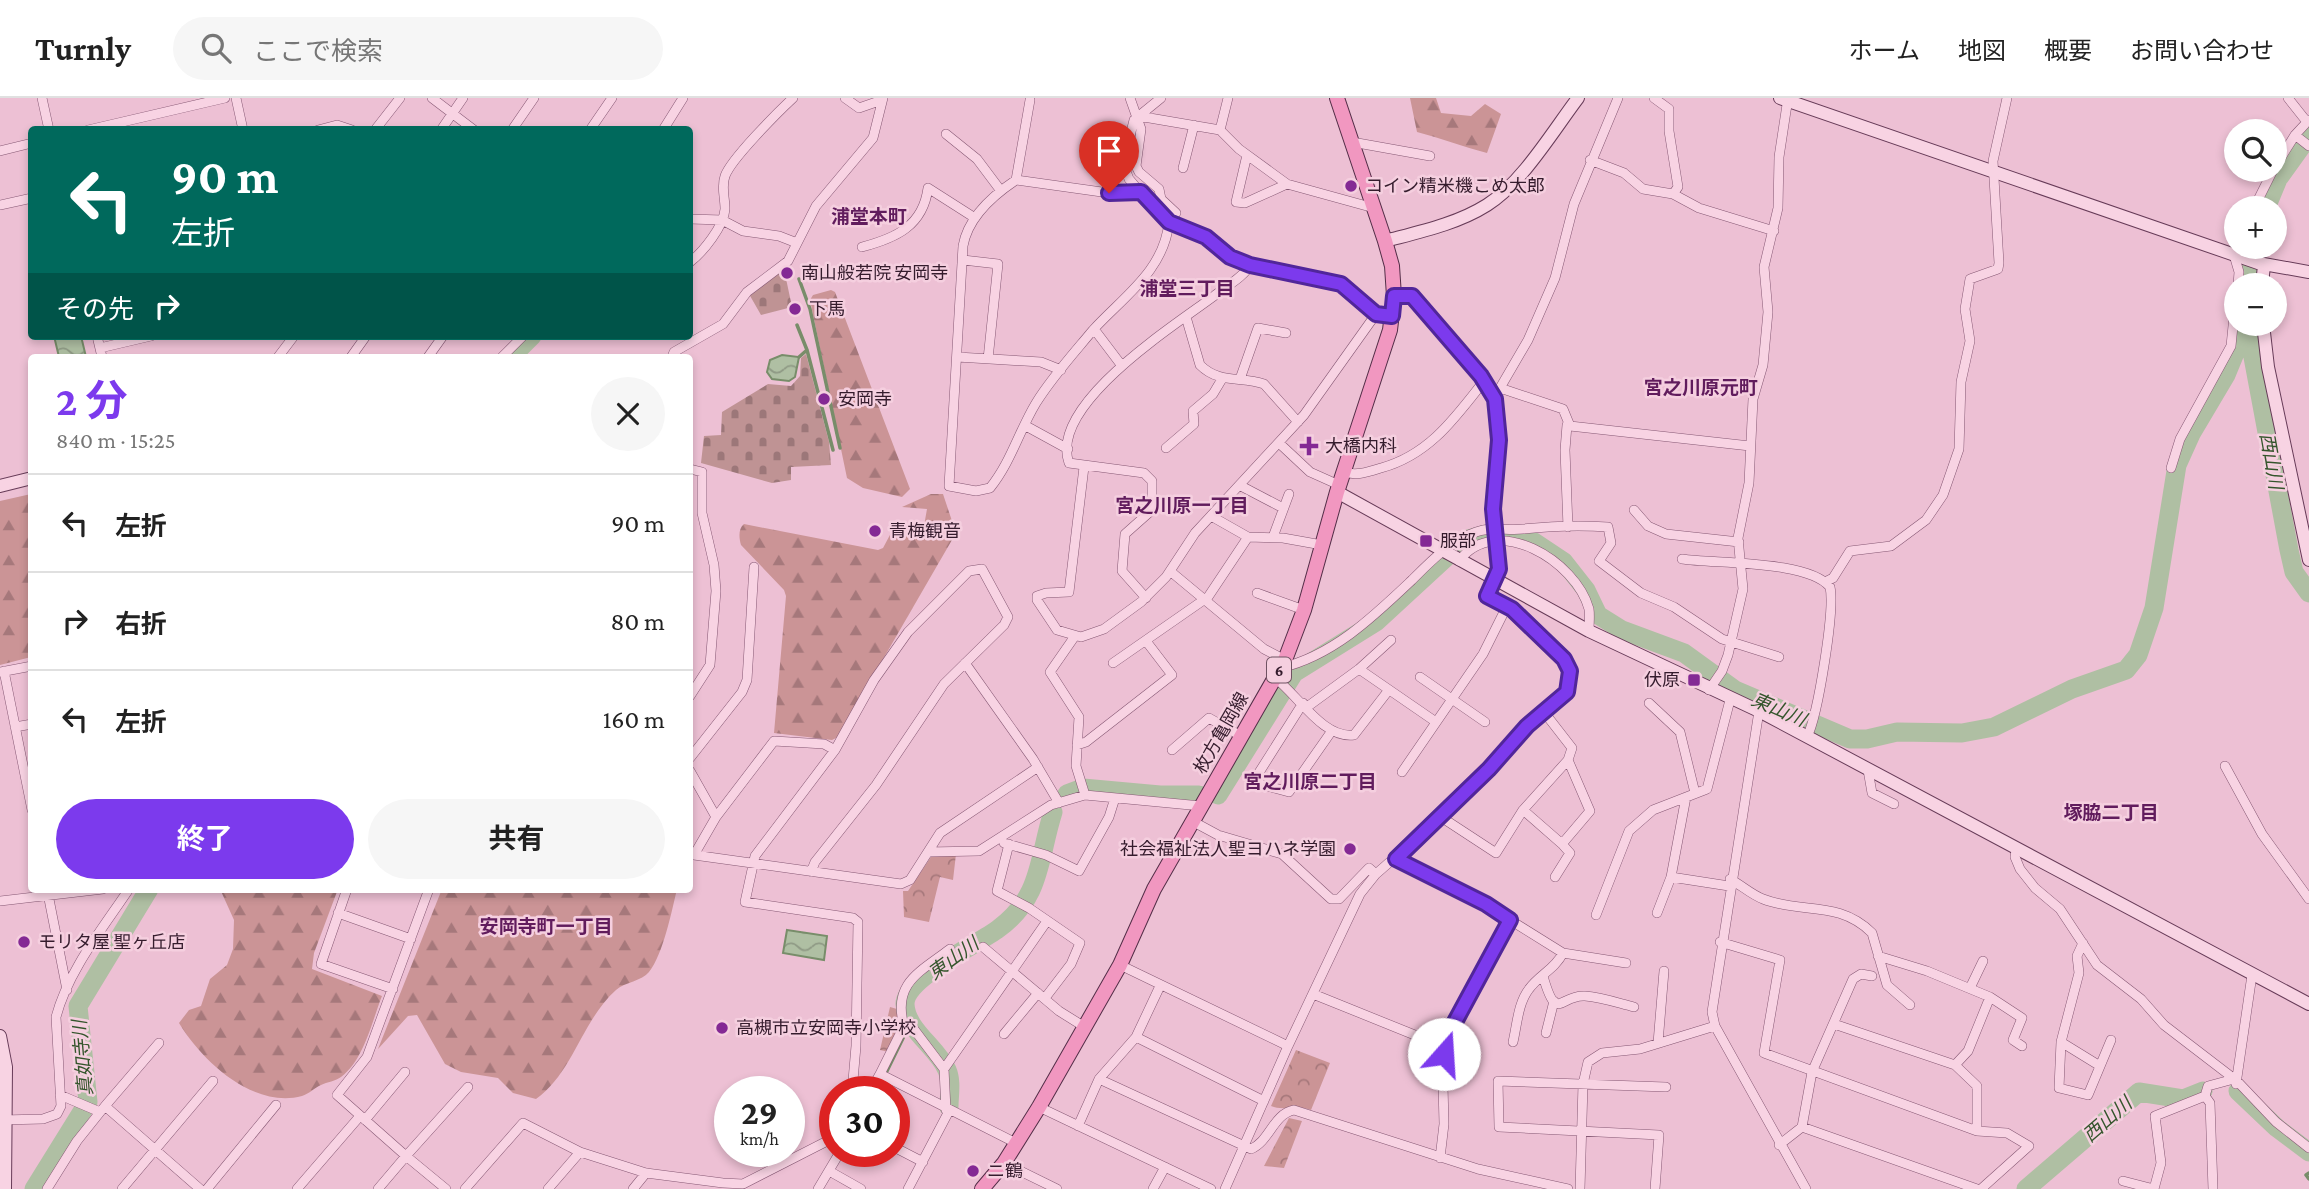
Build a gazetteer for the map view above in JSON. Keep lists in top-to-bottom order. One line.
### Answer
{"streets":{"main road":["6","枚方亀岡線"]},"districts":["浦堂本町","浦堂三丁目","宮之川原元町","宮之川原一丁目","宮之川原二丁目","塚脇二丁目","安岡寺町一丁目"],"water":["西山川","東山川","真如寺川"],"places":{"other":["コイン精米機こめ太郎","南山般若院 安岡寺","下馬","安岡寺","青梅観音","社会福祉法人聖ヨハネ学園","モリタ屋 聖ヶ丘店","高槻市立安岡寺小学校","ニ鶴"],"health":["大橋内科"],"transit":["服部","伏原"]},"page":{"header":"Turnly","search":"ここで検索","nav":["ホーム","地図","概要","お問い合わせ"],"map_buttons":["+","−"],"turn":["90 m","左折"],"then":"その先","heading":["2 分","840 m · 15:25"],"list":[{"name":"左折","value":"90 m"},{"name":"右折","value":"80 m"},{"name":"左折","value":"160 m"}],"buttons":["終了","共有"],"speed":"29 km/h","limit":"30"}}
